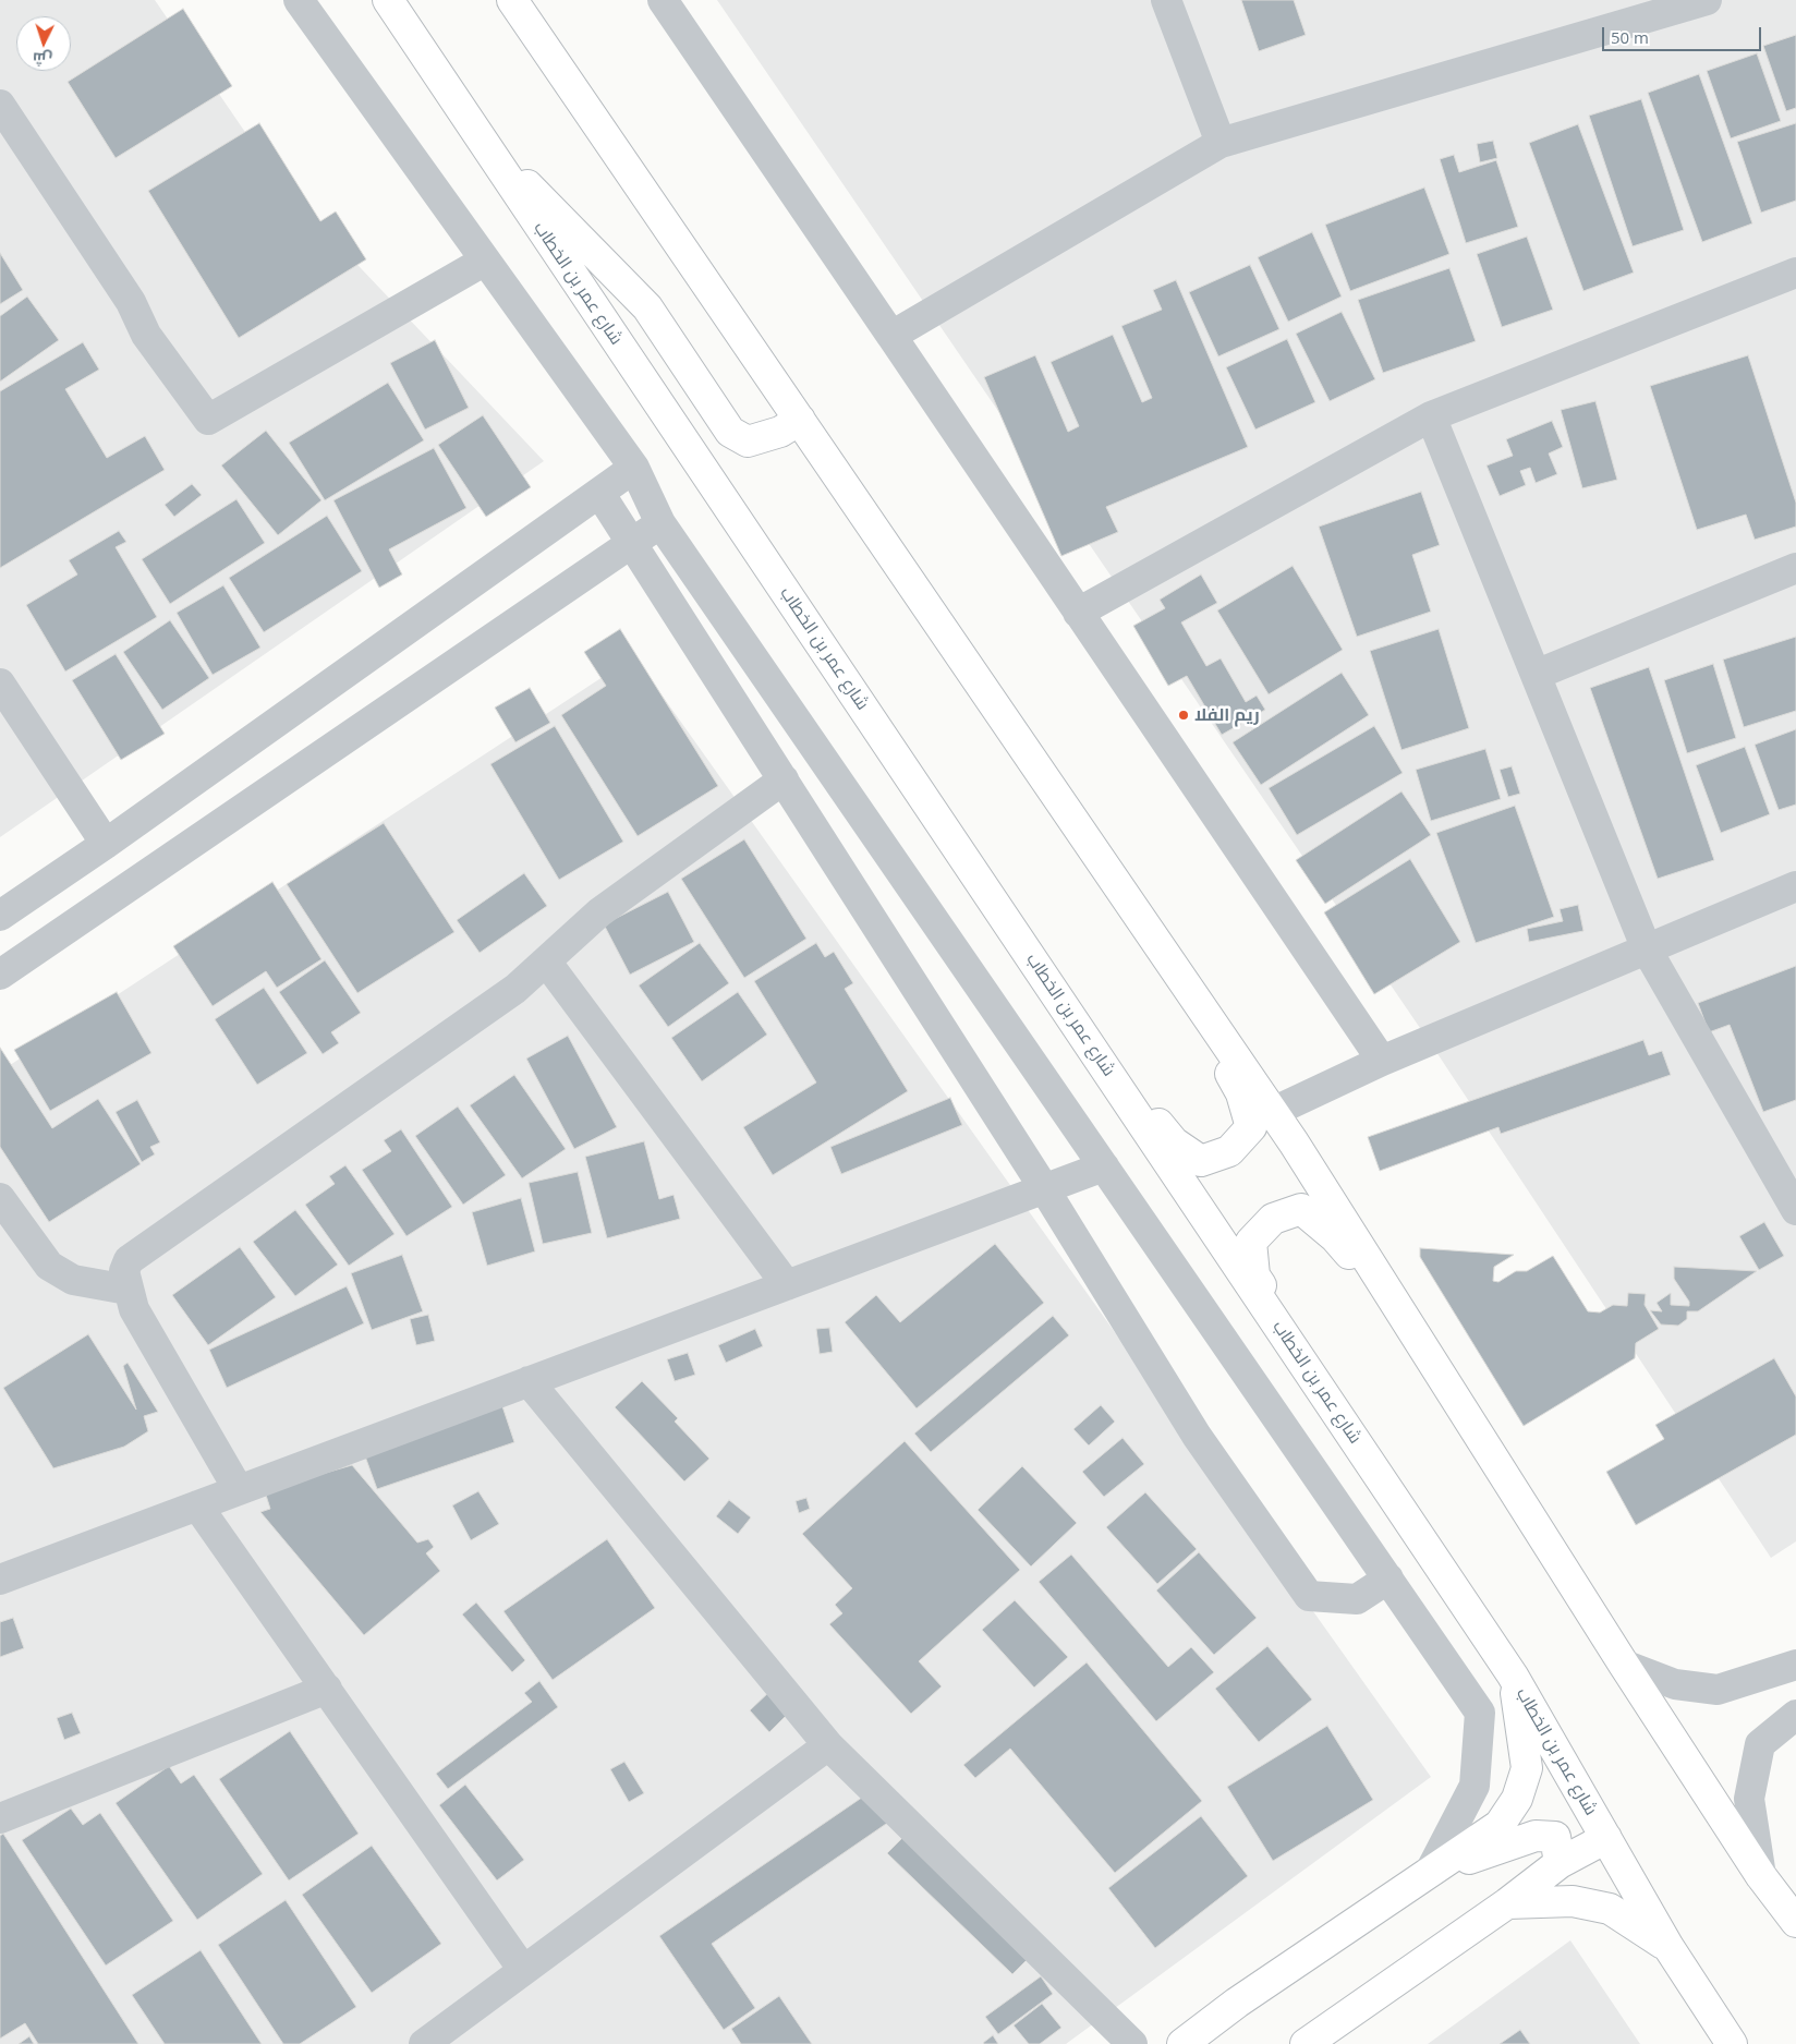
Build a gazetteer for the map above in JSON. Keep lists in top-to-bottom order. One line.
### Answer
{"streets":{"main road":["شارع عمر بن الخطاب"]},"places":["ريم الفلا"],"scale_bar":"50 m","north":"bottom"}
